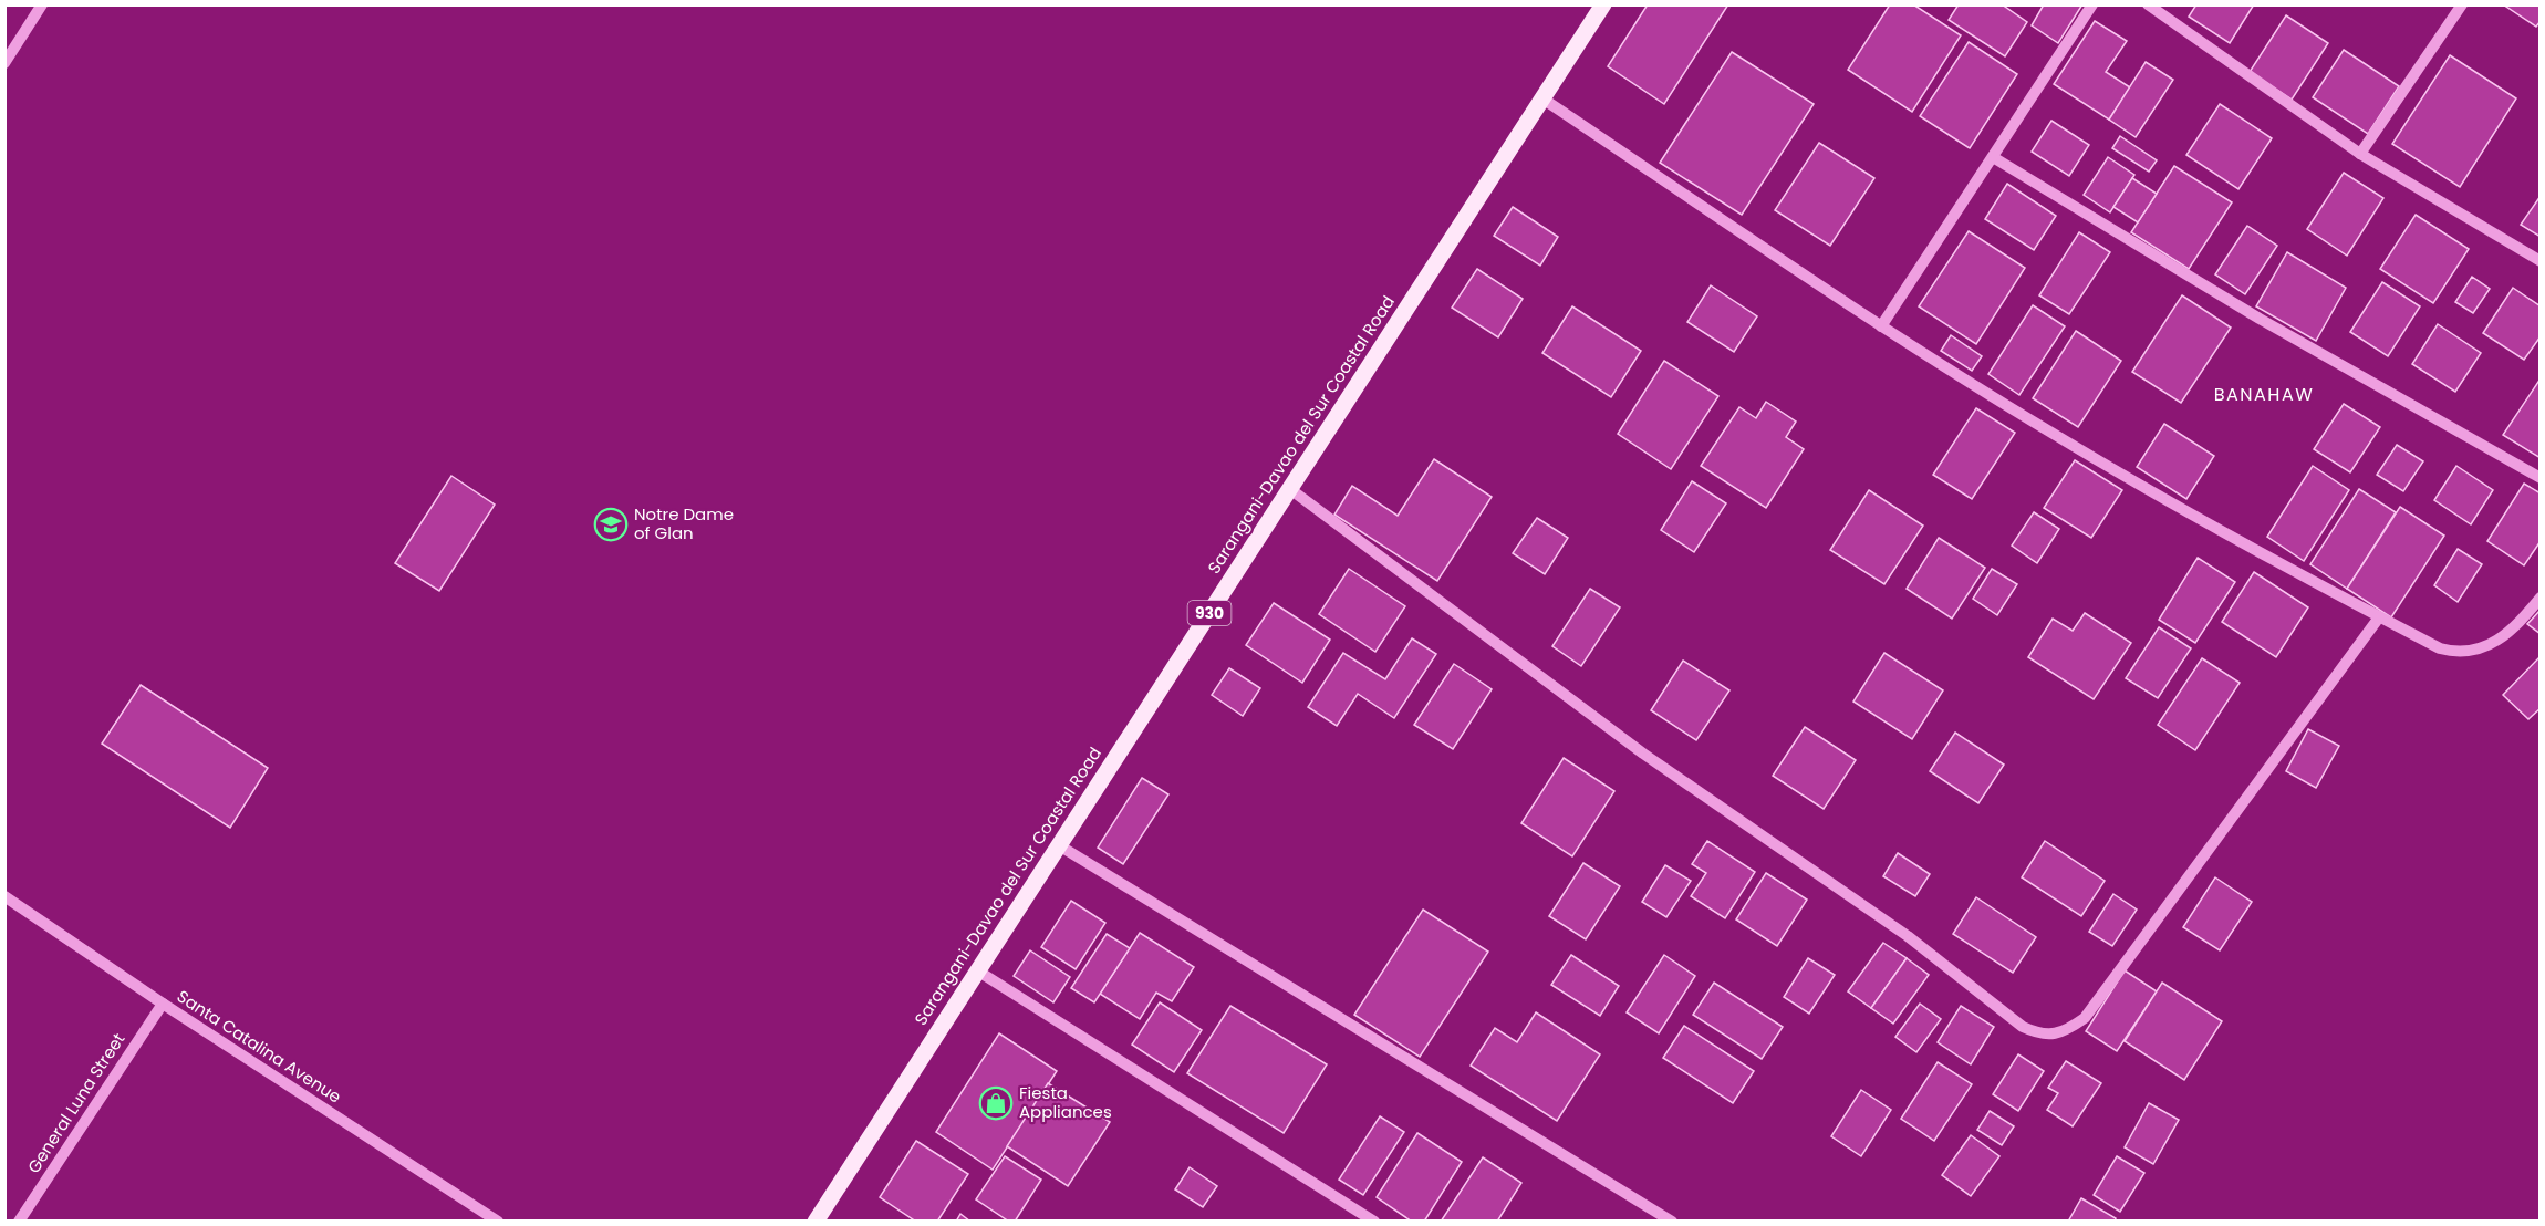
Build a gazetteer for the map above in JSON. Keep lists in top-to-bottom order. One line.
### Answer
{"streets":{"main road":["Sarangani-Davao del Sur Coastal Road","930"],"street":["Santa Catalina Avenue","General Luna Street"]},"crossings":[["Santa Catalina Avenue","General Luna Street"]],"districts":["BANAHAW"],"places":{"school or university":["Notre Dame of Glan"],"shop":["Fiesta Appliances"]}}
